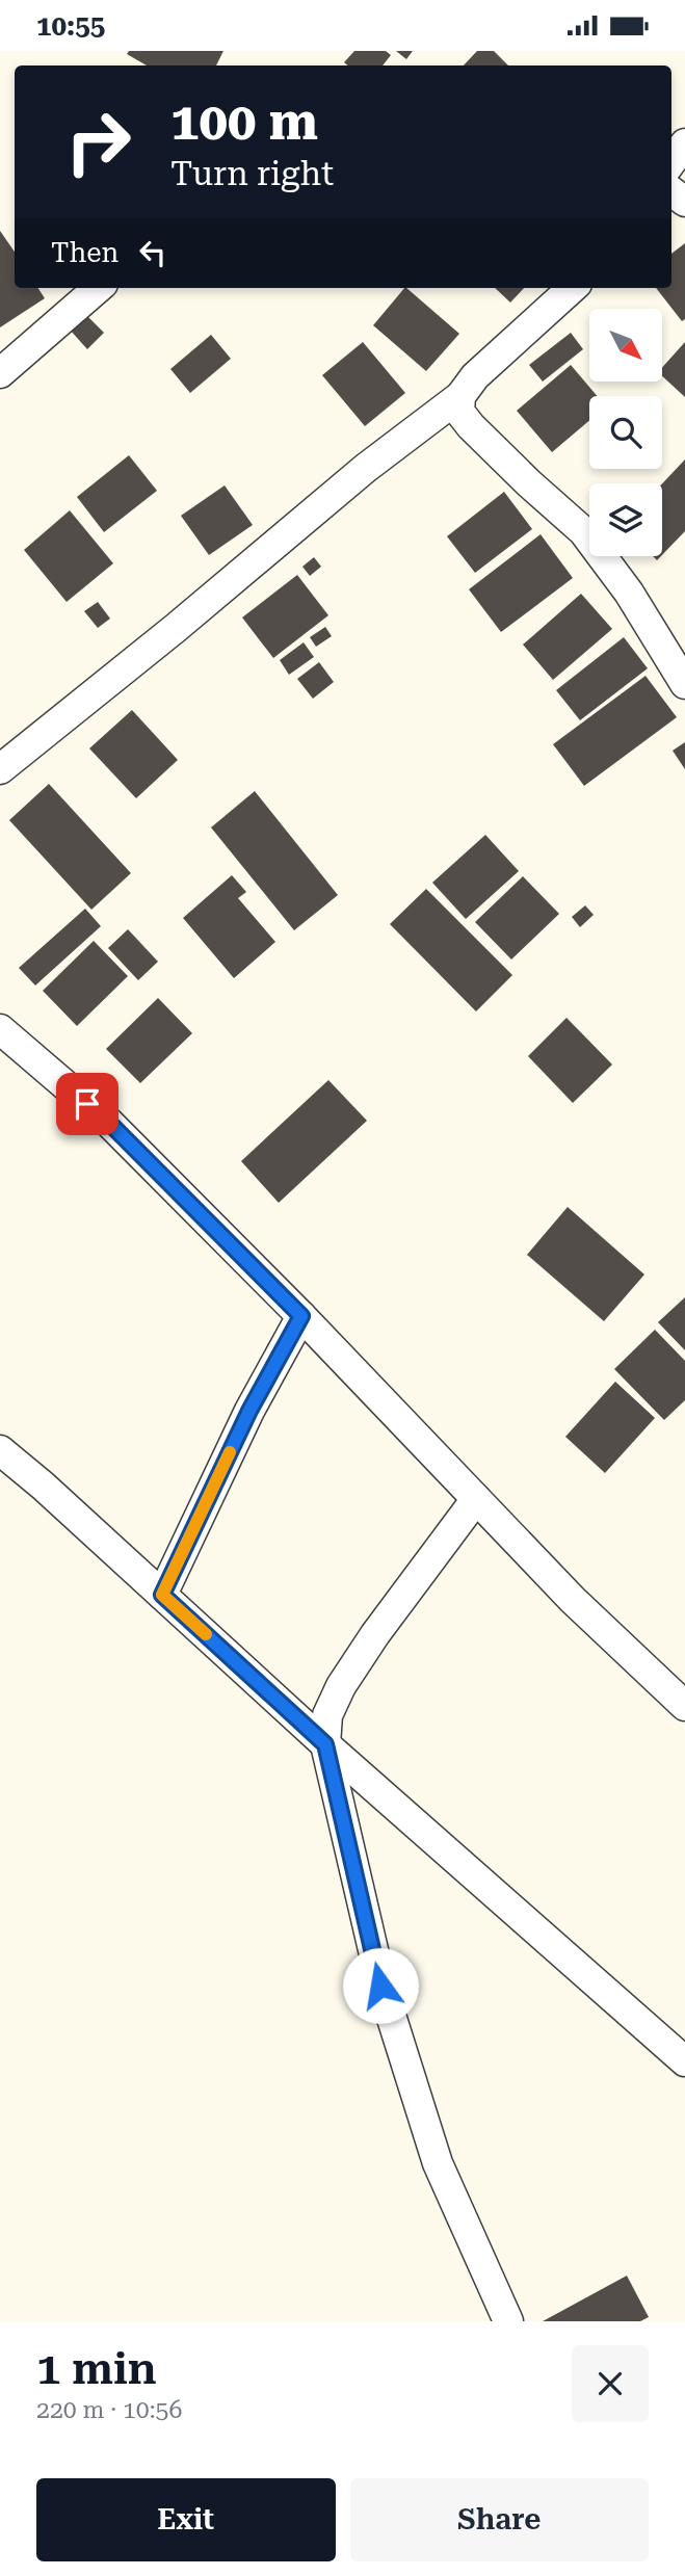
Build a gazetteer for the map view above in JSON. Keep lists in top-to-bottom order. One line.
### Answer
{"north":"bottom right","page":{"status":"10:55","turn":["100 m","Turn right"],"then":"Then","heading":["1 min","220 m · 10:56"],"buttons":["Exit","Share"]}}
